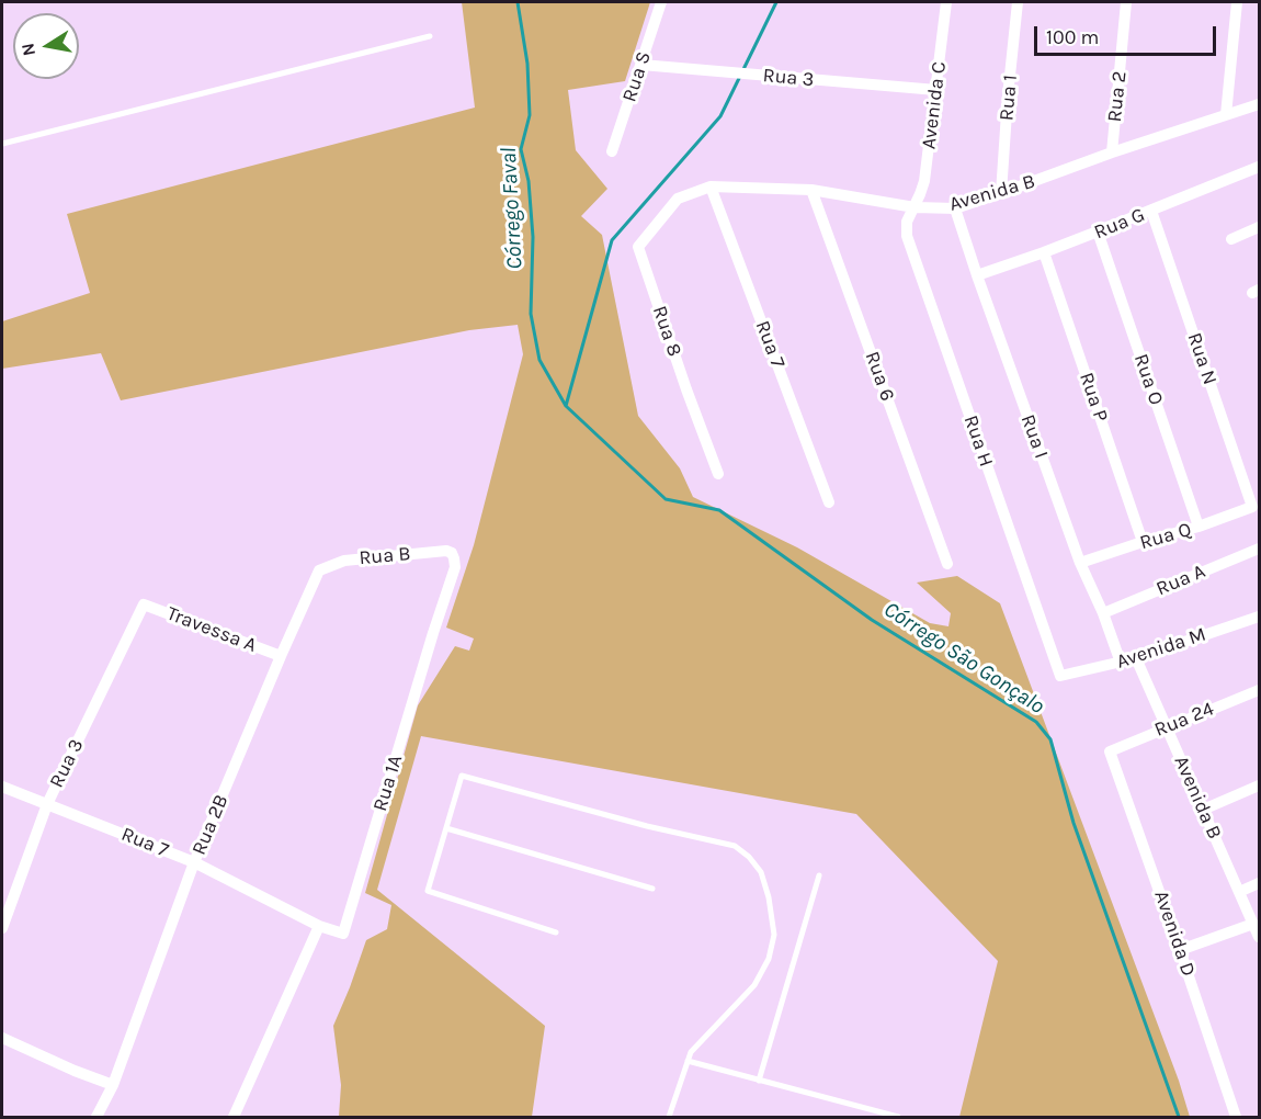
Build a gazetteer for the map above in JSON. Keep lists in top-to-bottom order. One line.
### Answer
{"streets":{"street":["Rua S","Rua 3","Rua 2","Rua 1","Avenida C","Avenida B","Rua G","Rua 8","Rua 7","Rua N","Rua 6","Rua O","Rua P","Rua I","Rua H","Rua Q","Rua B","Rua A","Travessa A","Avenida M","Rua 24","Rua 1A","Rua 2B","Avenida D"]},"crossings":[["Rua S","Rua 3"],["Rua 3","Avenida C"],["Rua 3","Rua 7"],["Rua 3","Travessa A"],["Rua 2","Avenida B"],["Rua 1","Avenida B"],["Avenida C","Avenida B"],["Avenida C","Rua H"],["Avenida B","Rua 8"],["Avenida B","Rua 7"],["Avenida B","Rua 6"],["Avenida B","Rua I"],["Avenida B","Rua H"],["Avenida B","Avenida M"],["Avenida B","Rua 24"],["Rua G","Rua N"],["Rua G","Rua O"],["Rua G","Rua P"],["Rua G","Rua I"],["Rua 7","Rua 1A"],["Rua 7","Rua 2B"],["Rua N","Rua Q"],["Rua O","Rua Q"],["Rua P","Rua Q"],["Rua I","Rua Q"],["Rua I","Rua A"],["Rua I","Avenida M"],["Rua H","Avenida M"],["Rua B","Rua 1A"],["Rua B","Rua 2B"],["Travessa A","Rua 2B"],["Rua 24","Avenida D"]],"water":["Córrego Faval","Córrego São Gonçalo"],"scale_bar":"100 m","north":"left"}
